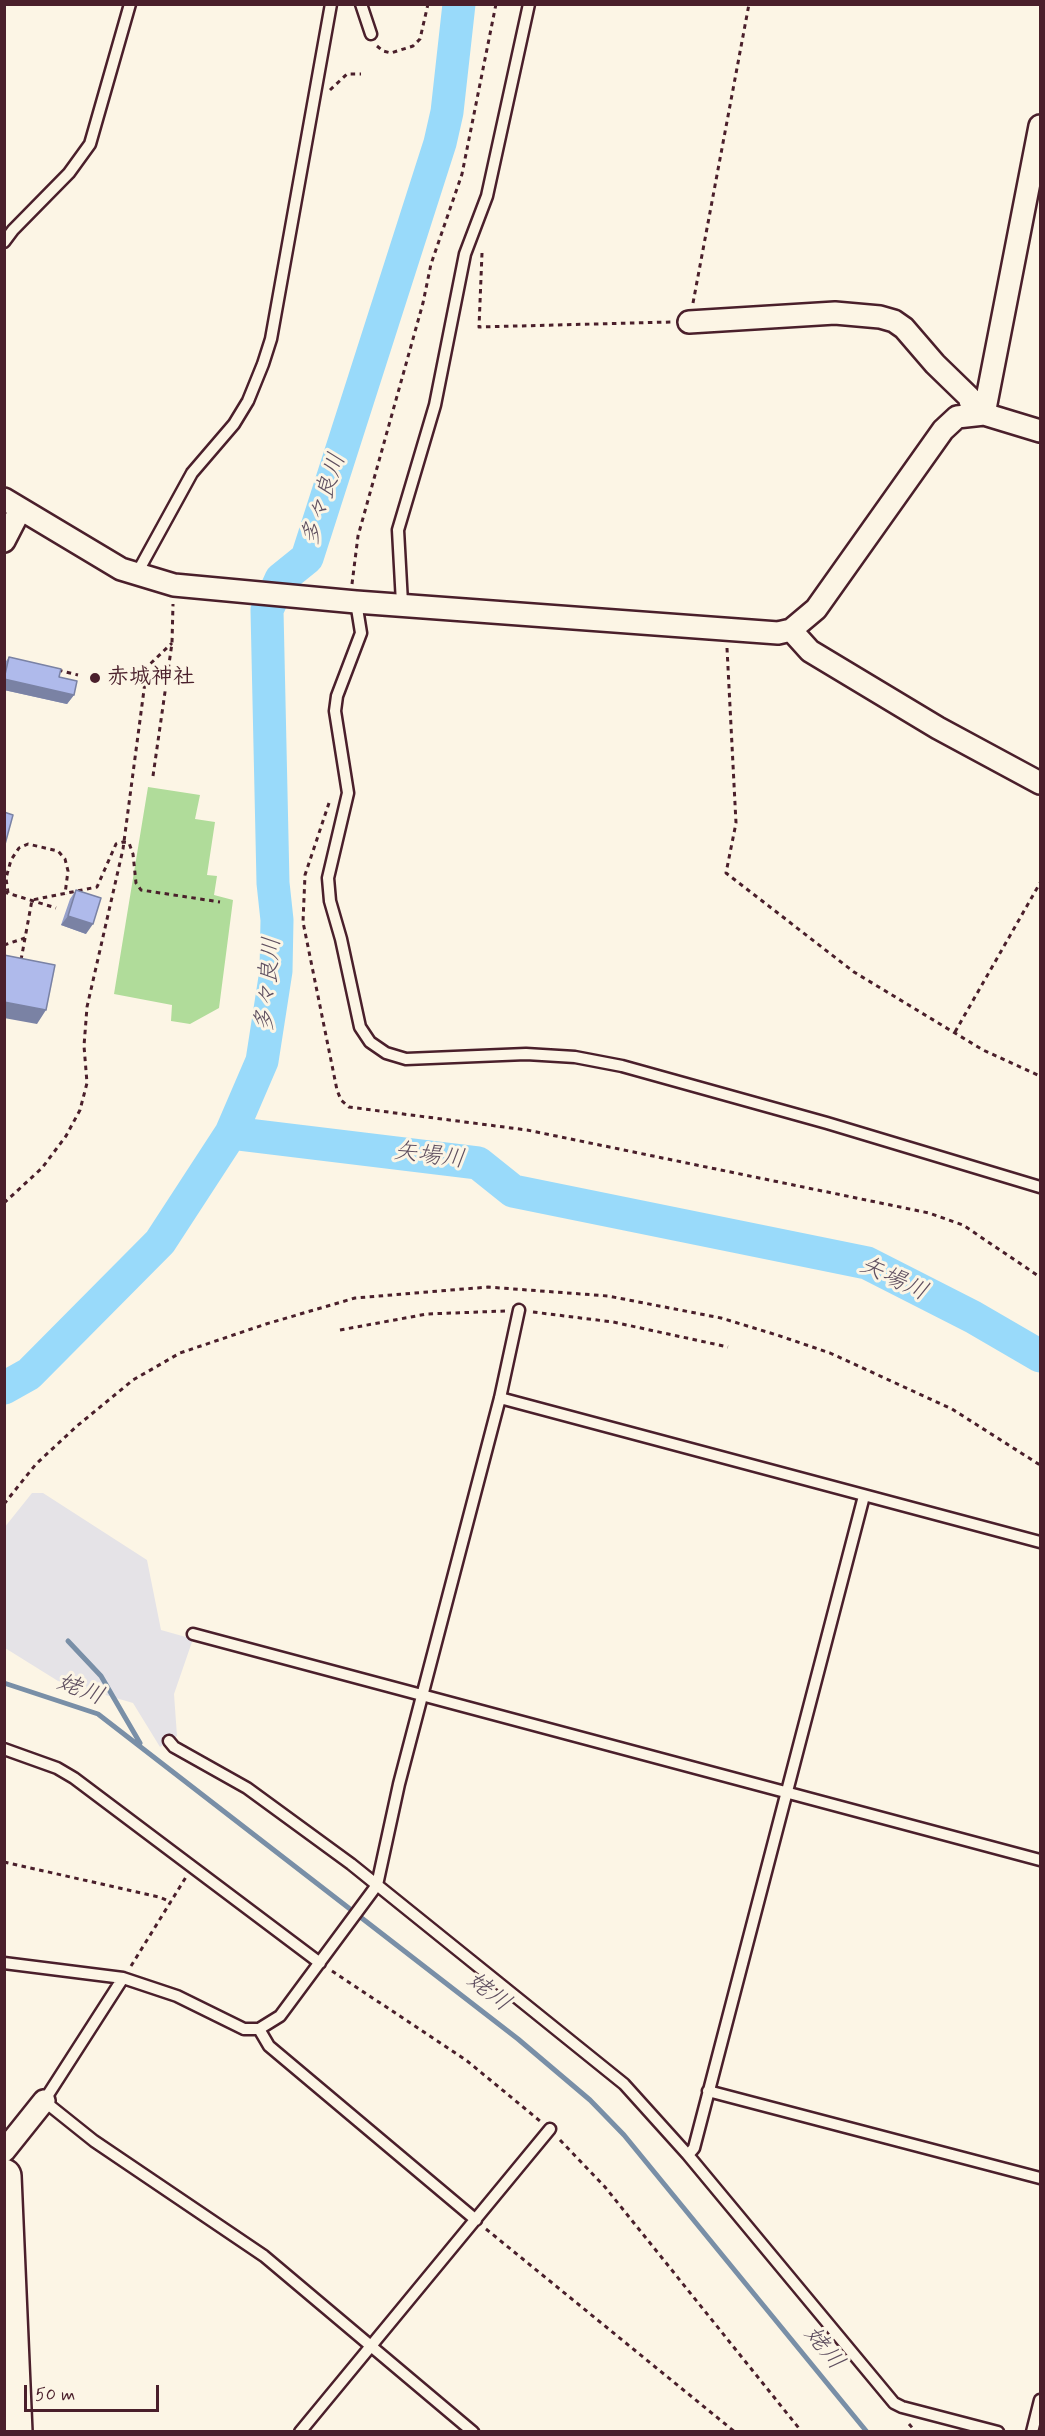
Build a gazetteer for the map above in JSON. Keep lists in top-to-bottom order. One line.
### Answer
{"water":["多々良川","矢場川","姥川"],"places":["赤城神社"],"scale_bar":"50 m"}
